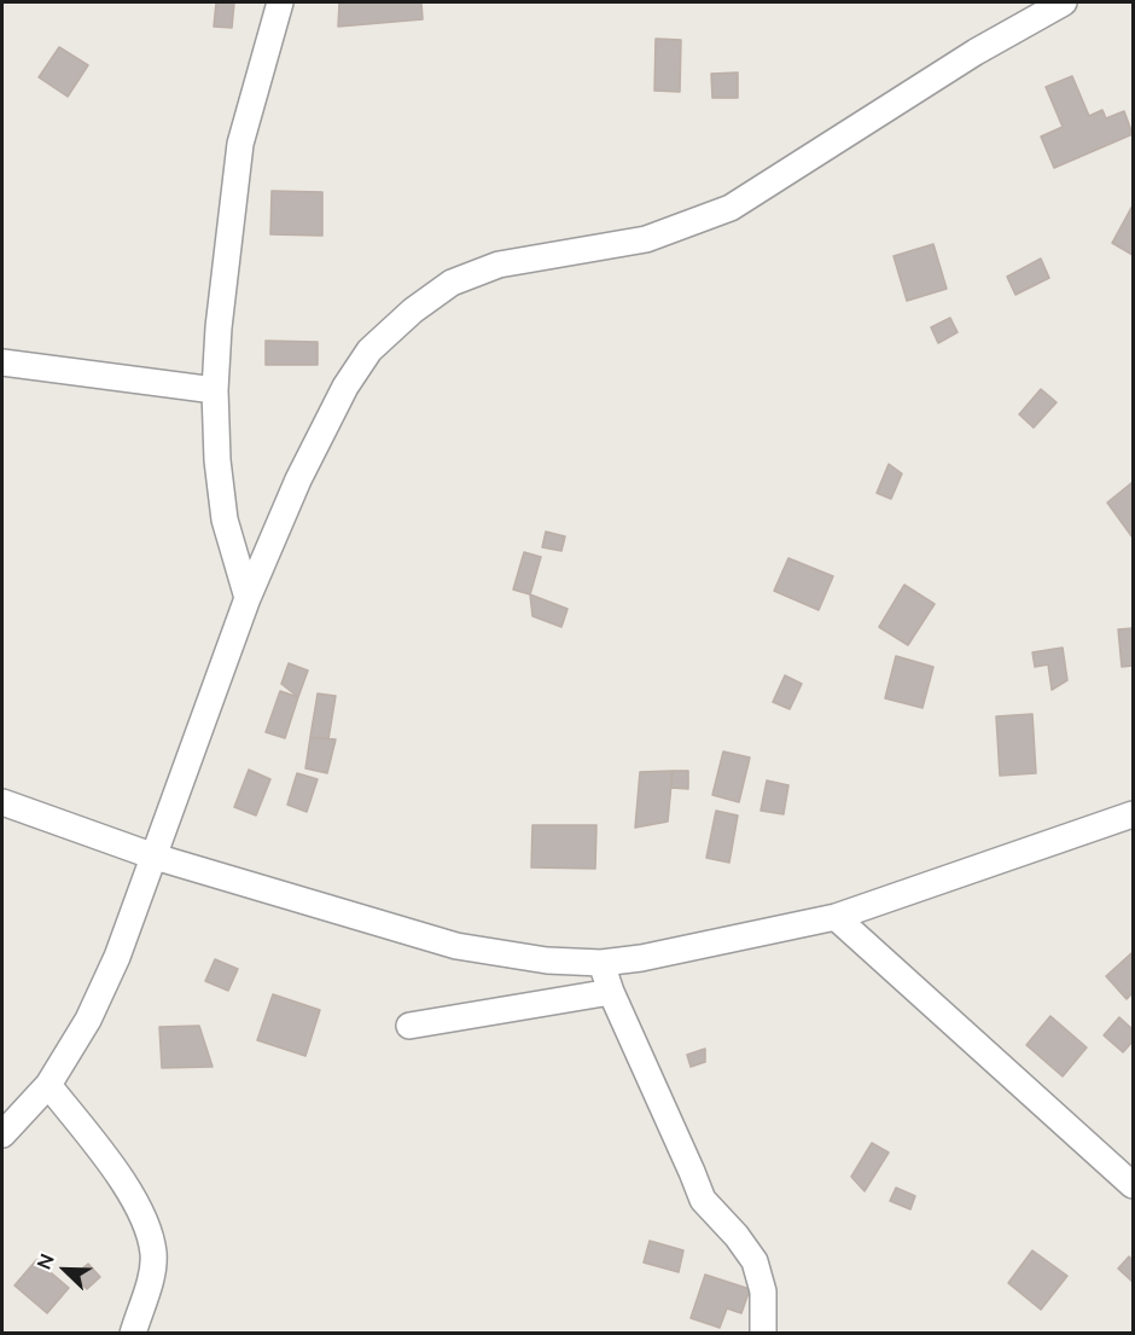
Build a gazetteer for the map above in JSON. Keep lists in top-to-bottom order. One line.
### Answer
{"north":"top left"}
